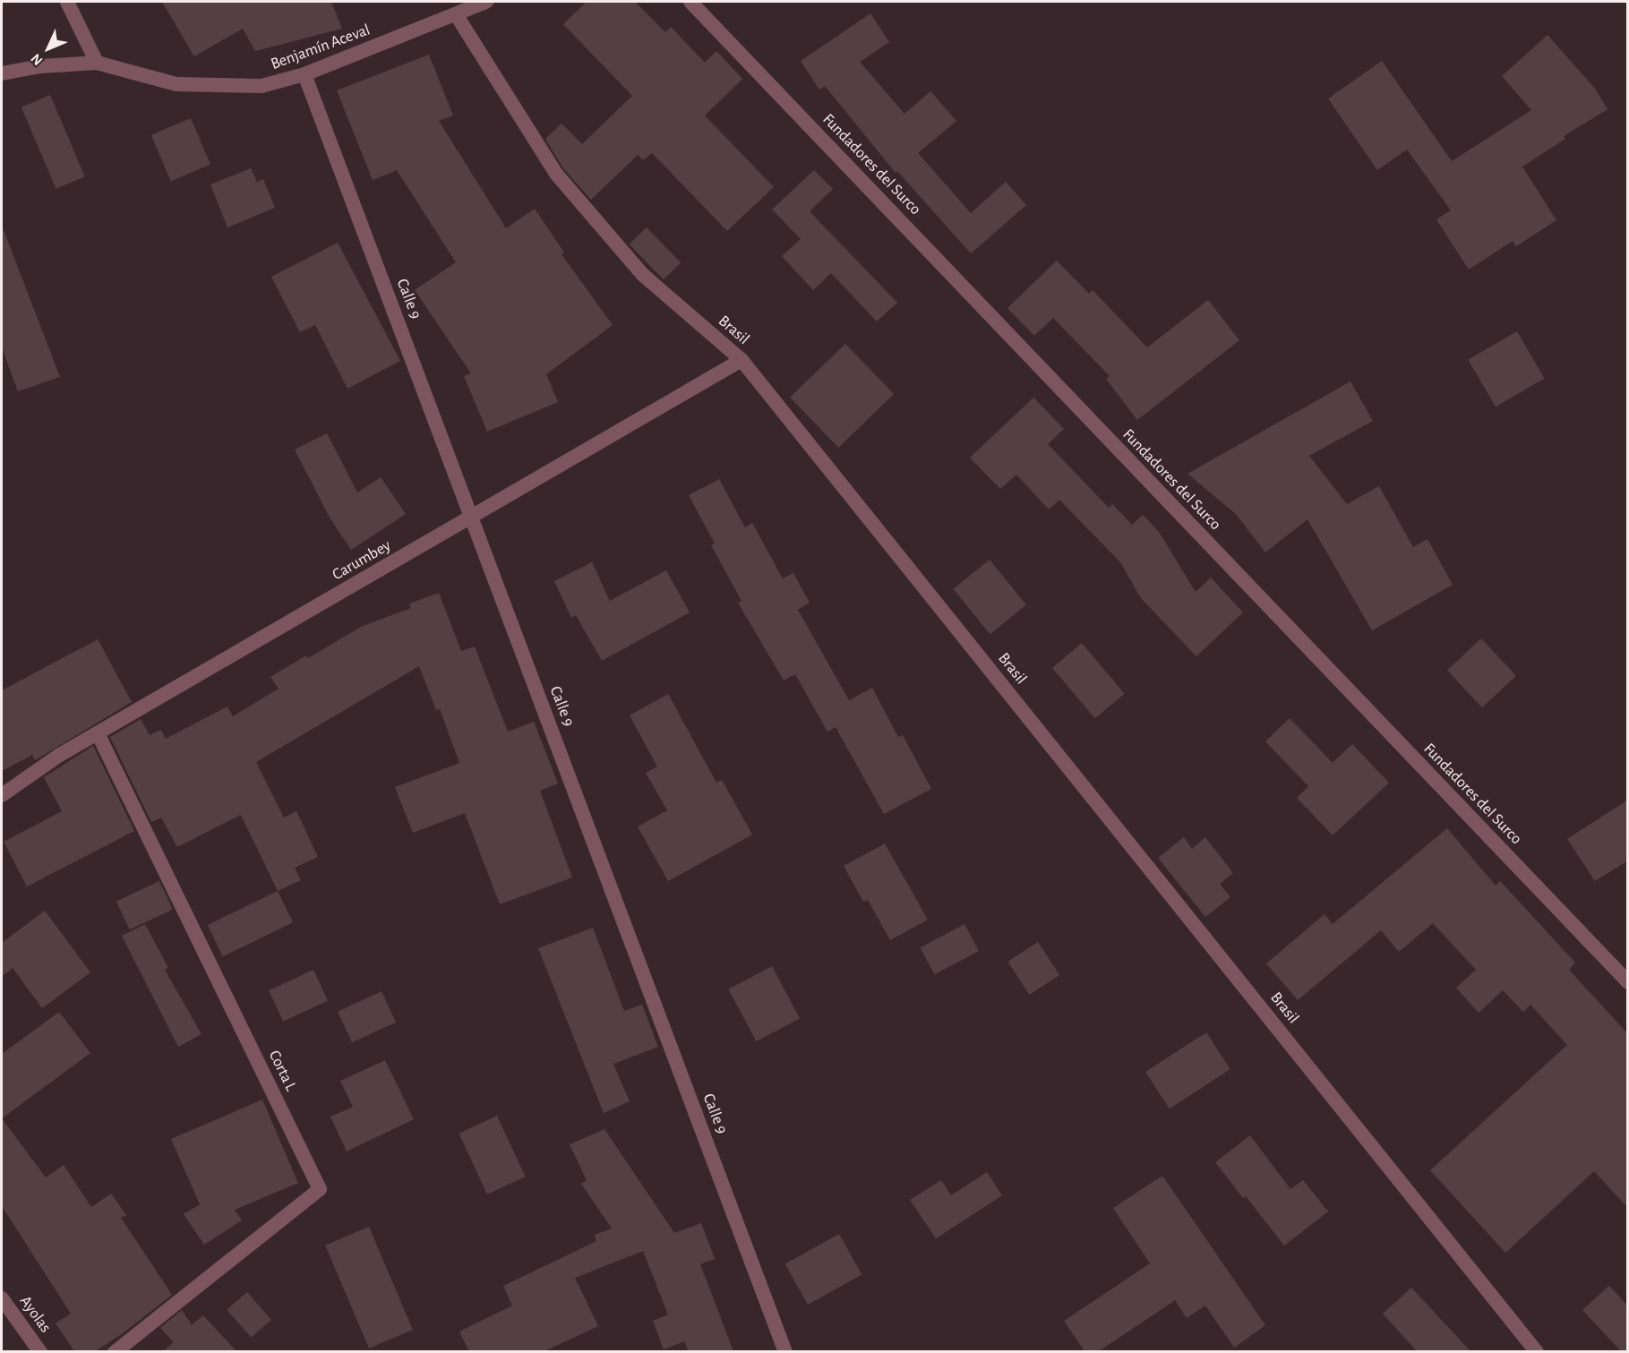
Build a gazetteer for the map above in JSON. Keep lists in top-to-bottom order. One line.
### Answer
{"streets":{"street":["Benjamín Aceval","Fundadores del Surco","Calle 9","Brasil","Carumbey","Corta L","Ayolas"]},"crossings":[["Benjamín Aceval","Calle 9"],["Benjamín Aceval","Brasil"],["Calle 9","Carumbey"],["Brasil","Carumbey"],["Carumbey","Corta L"]],"north":"bottom left"}
